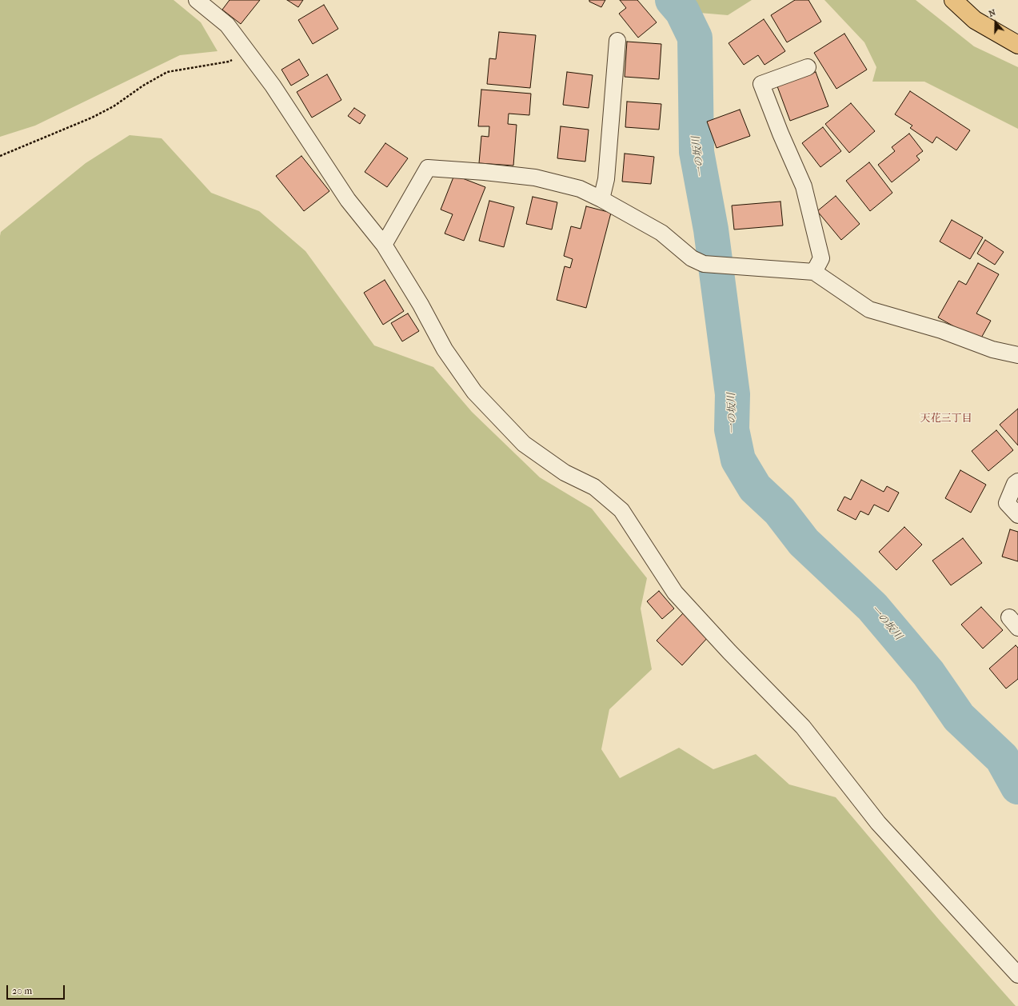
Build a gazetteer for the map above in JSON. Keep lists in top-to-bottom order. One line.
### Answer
{"districts":["天花三丁目"],"water":["一の坂川"],"scale_bar":"20 m","north":"top"}
